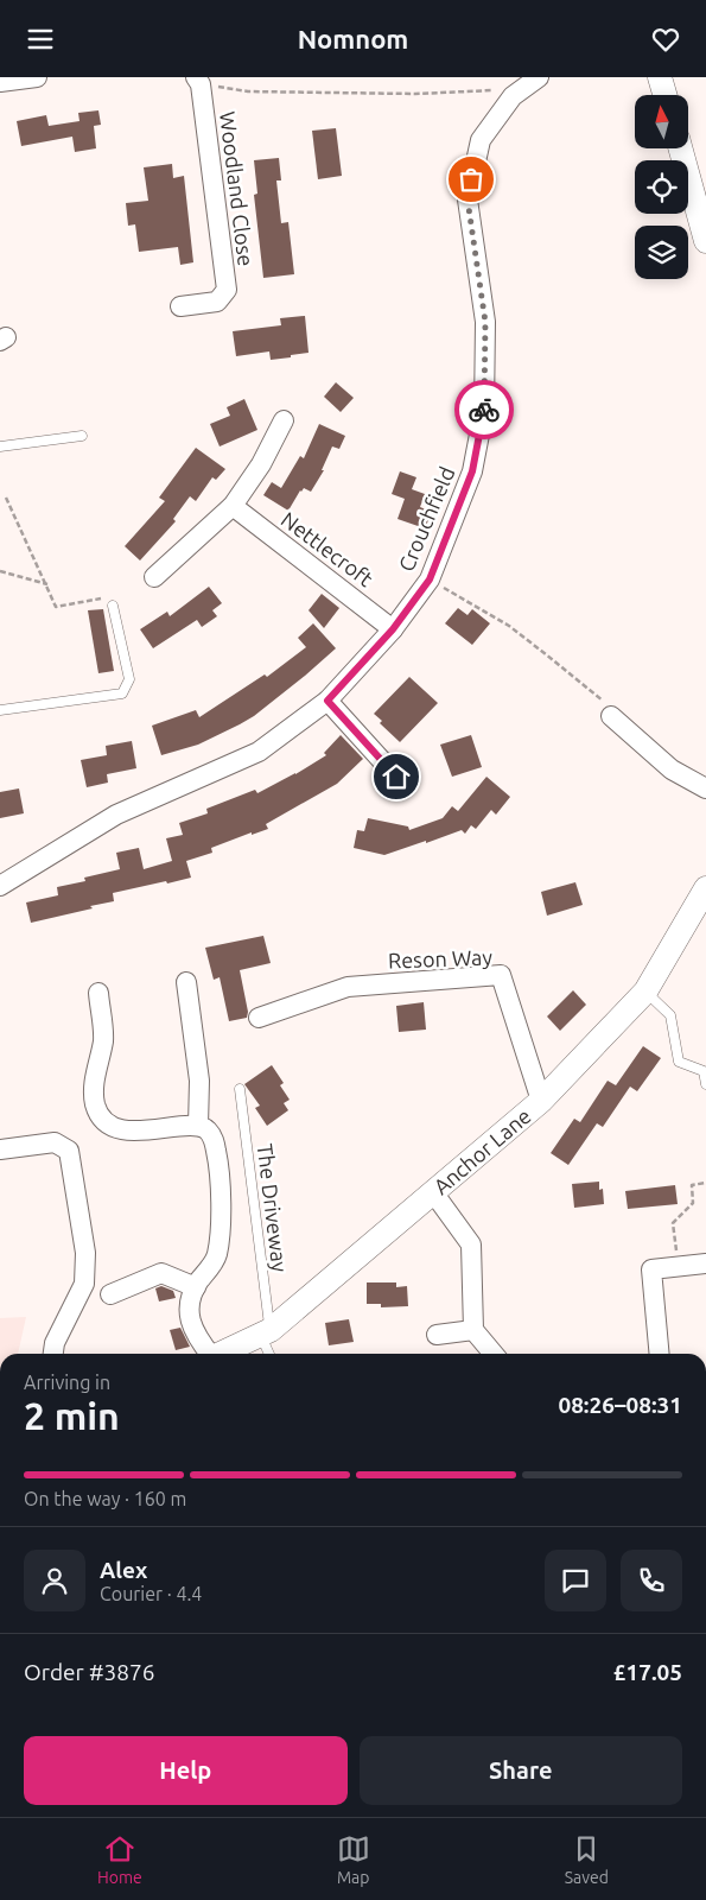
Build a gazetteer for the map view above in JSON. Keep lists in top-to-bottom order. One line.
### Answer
{"streets":{"street":["Woodland Close","Crouchfield","Nettlecroft","Reson Way","Anchor Lane"],"lane":["The Driveway"]},"crossings":[["Crouchfield","Nettlecroft"],["Reson Way","Anchor Lane"],["Anchor Lane","The Driveway"]],"north":"top","page":{"header":"Nomnom","heading":["2 min","Arriving in","08:26–08:31"],"panel":["Alex","Courier · 4.4","Order #3876","£17.05"],"bar":"On the way · 160 m","buttons":["Help","Share"],"tabs":["Home","Map","Saved"]}}
